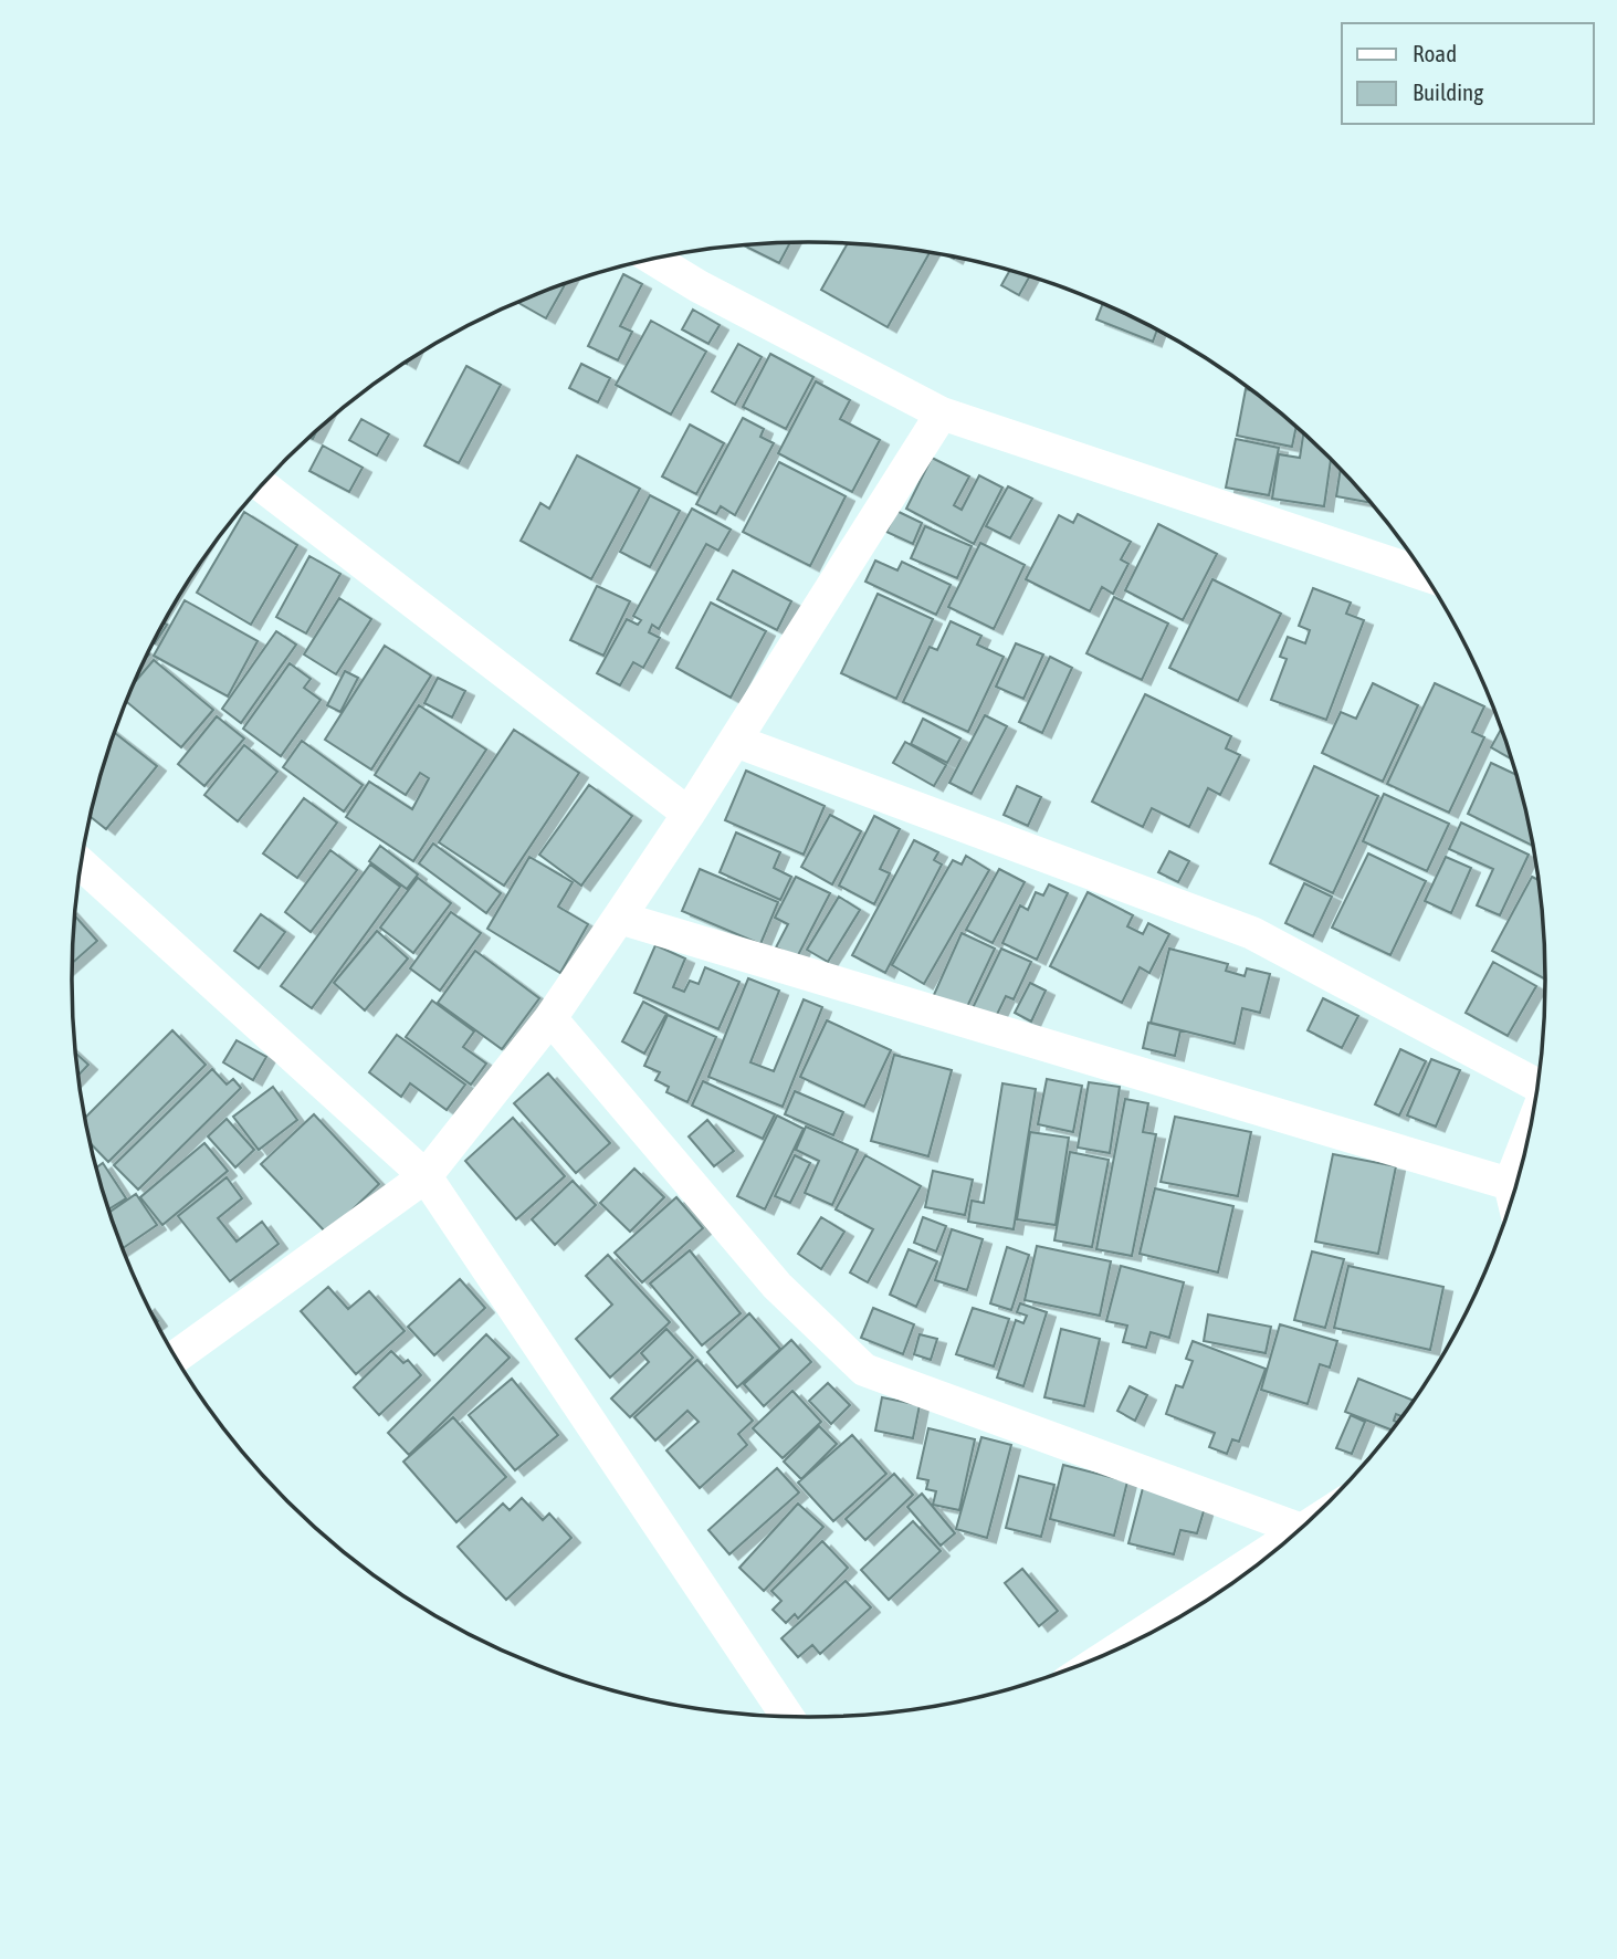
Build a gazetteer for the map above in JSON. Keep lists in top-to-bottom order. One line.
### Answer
{"legend":["Road","Building"]}
